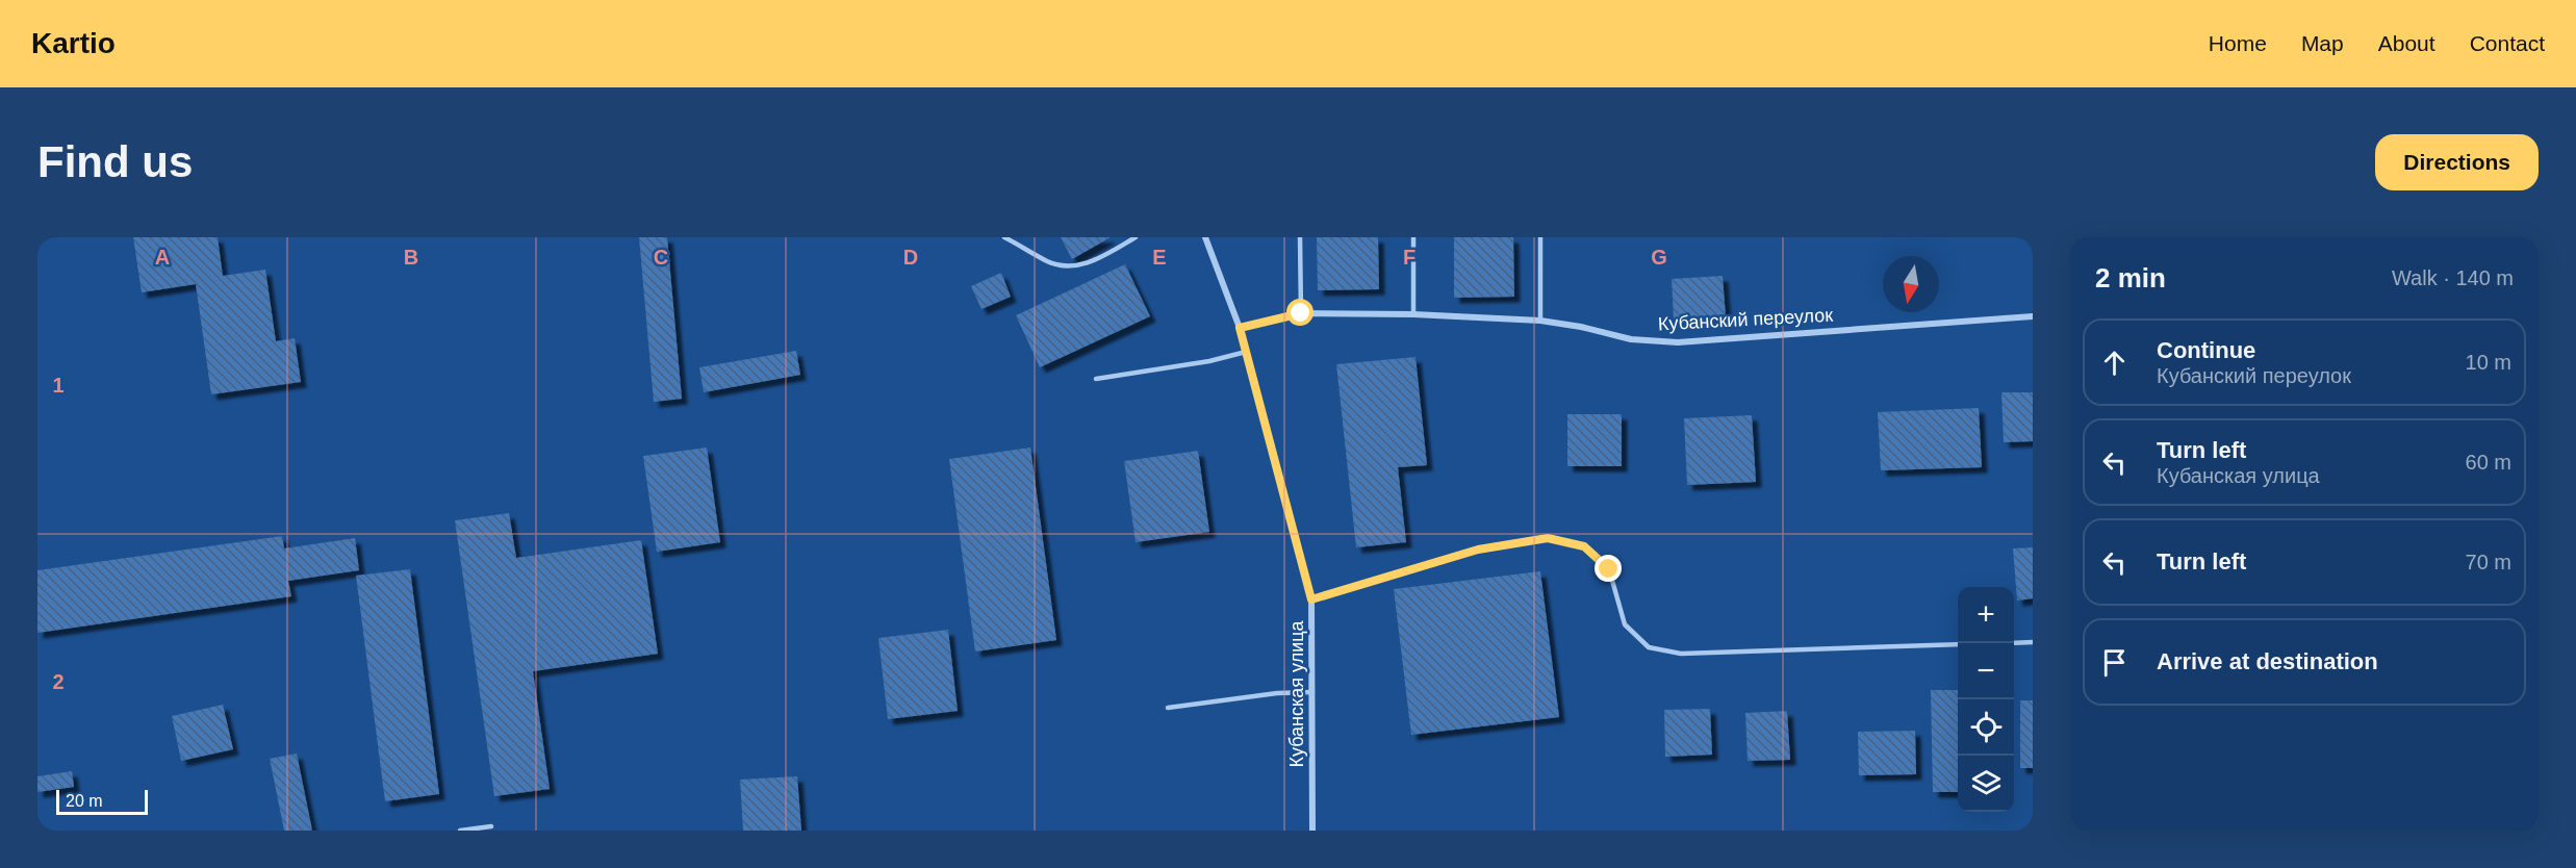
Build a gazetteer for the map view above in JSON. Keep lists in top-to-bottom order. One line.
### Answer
{"streets":{"street":["Кубанский переулок","Кубанская улица"]},"crossings":[["Кубанский переулок","Кубанская улица"]],"scale_bar":"20 m","north":"bottom","page":{"header":"Kartio","nav":["Home","Map","About","Contact"],"buttons":"Directions","title":"Find us","heading":["2 min","Walk · 140 m"],"list":[["Continue","Кубанский переулок","10 m"],["Turn left","Кубанская улица","60 m"],["Turn left","70 m"],"Arrive at destination"],"map_buttons":["+","−"],"scale":"20 m"},"grid":{"columns":["A","B","C","D","E","F","G"],"rows":["1","2"]}}
